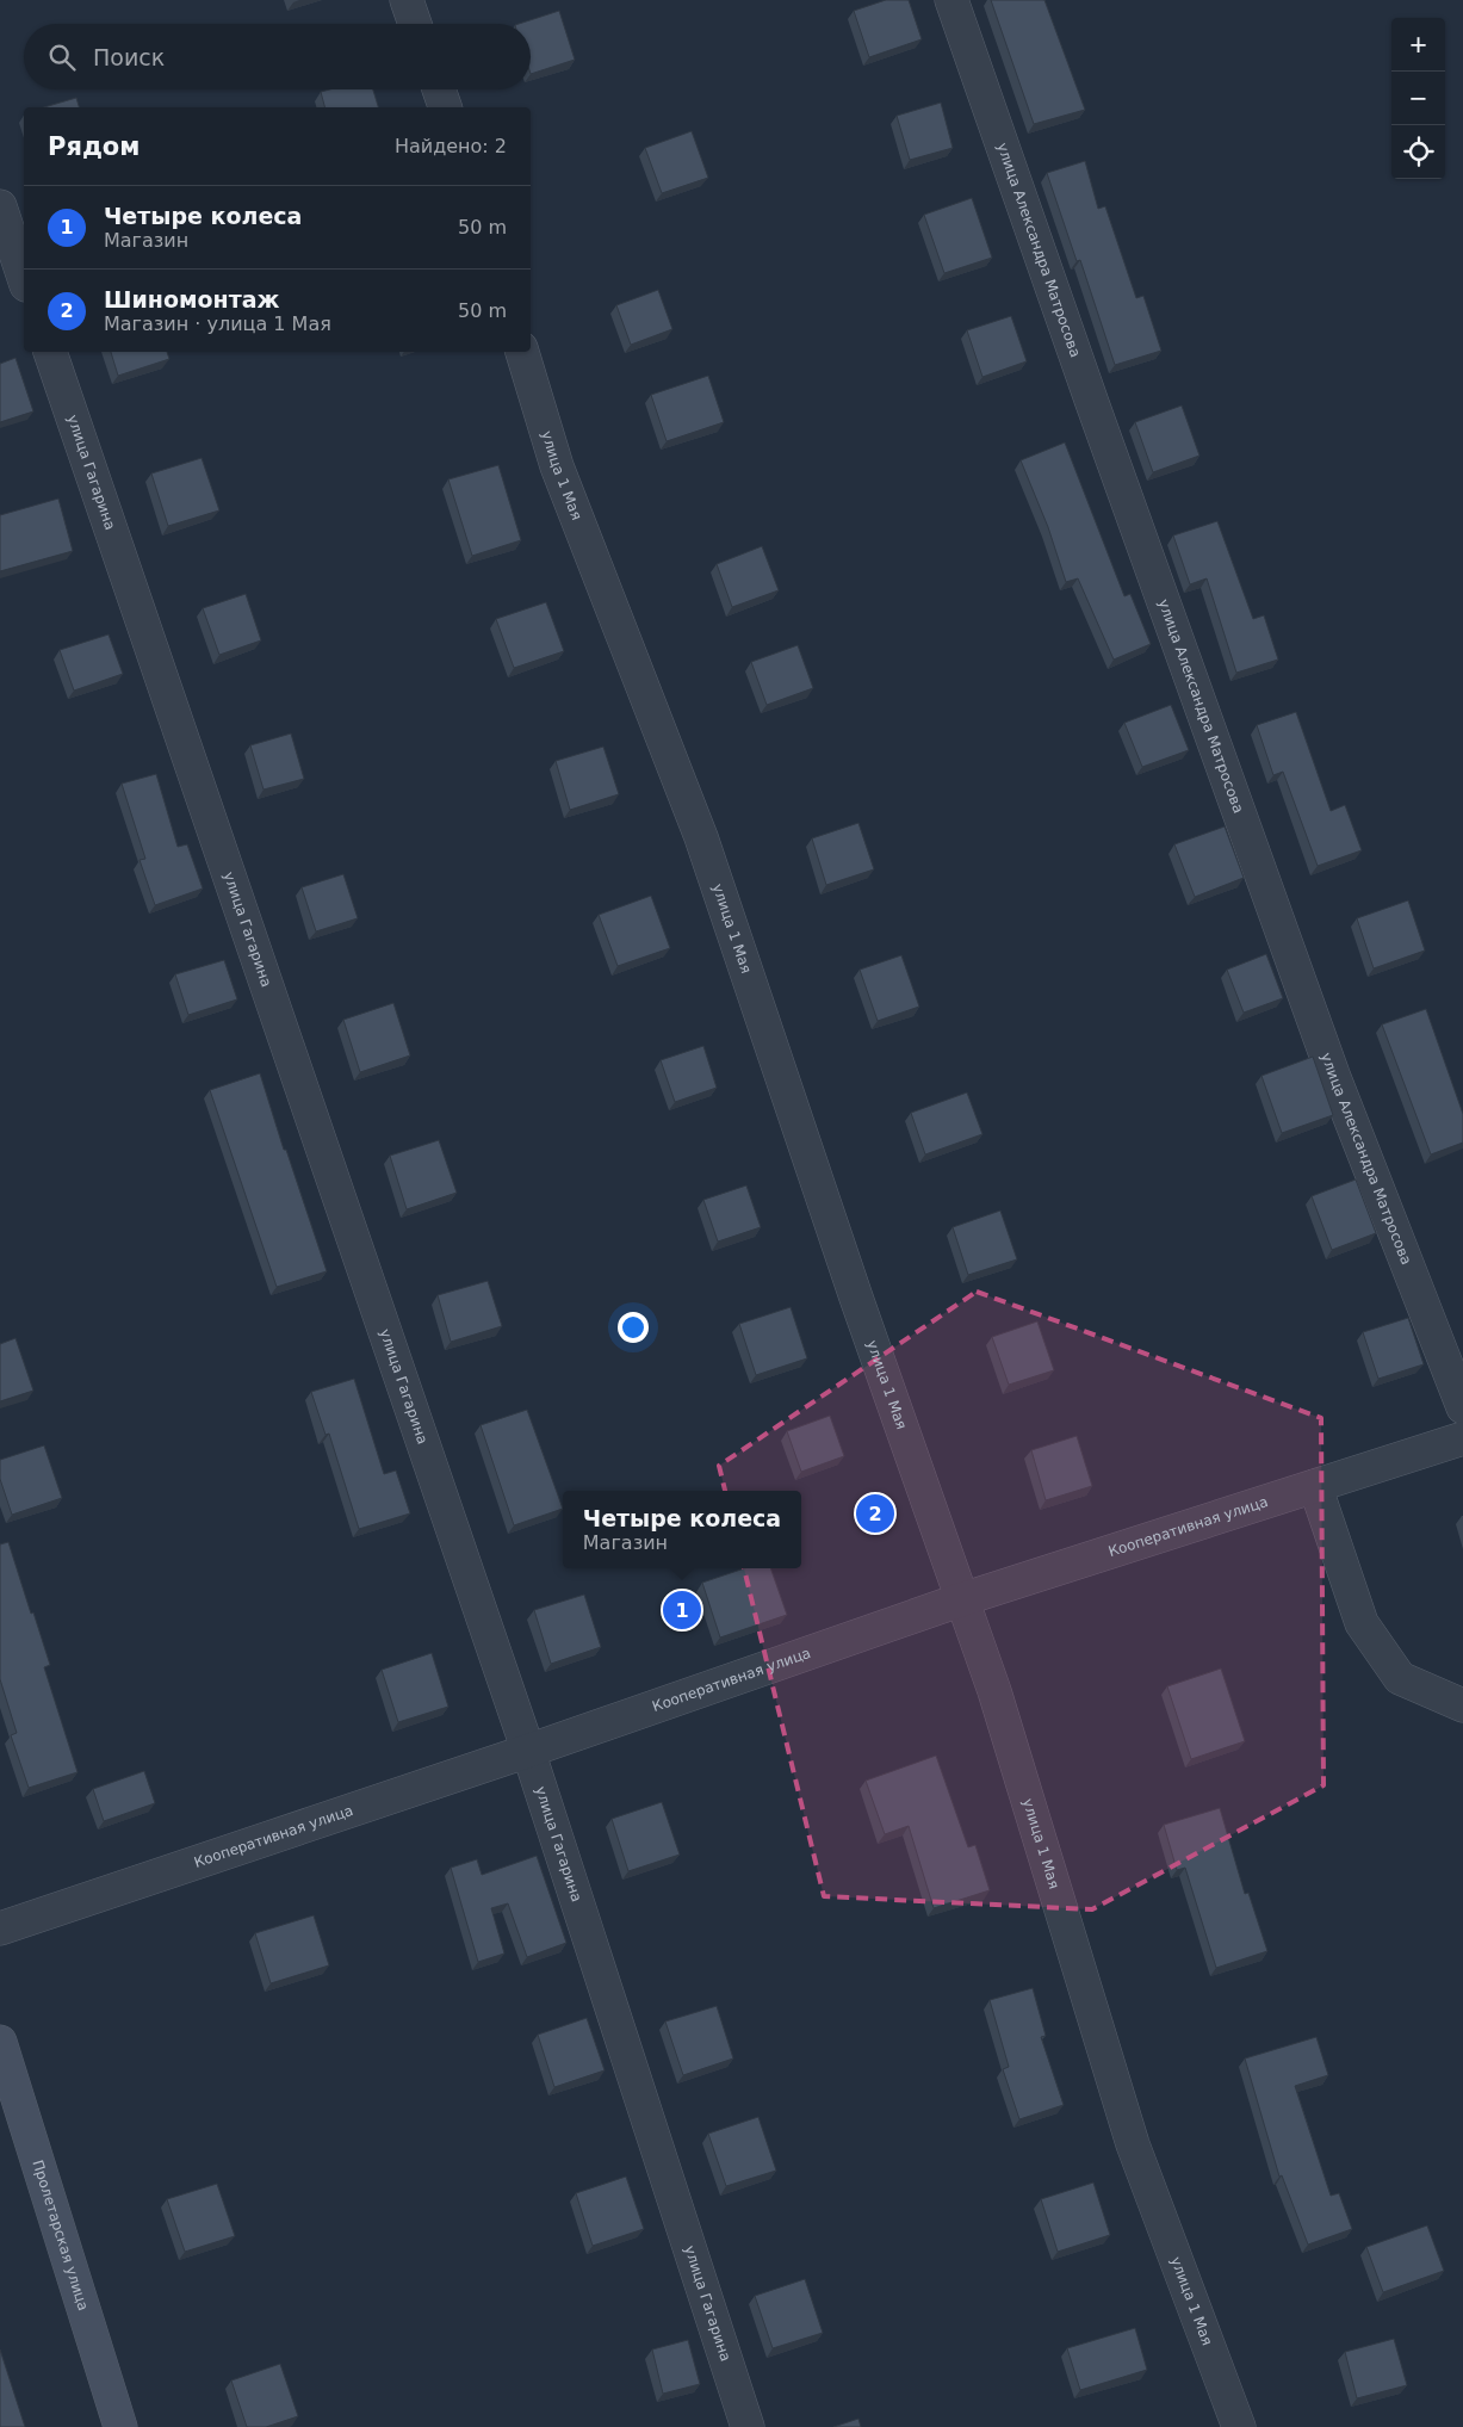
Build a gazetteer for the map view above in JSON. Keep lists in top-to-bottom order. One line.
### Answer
{"streets":{"main road":["Пролетарская улица"],"street":["улица Александра Матросова","улица Гагарина","улица 1 Мая","Кооперативная улица"]},"crossings":[["улица Гагарина","Кооперативная улица"],["улица 1 Мая","Кооперативная улица"]],"page":{"map_buttons":["+","−"],"search":"Поиск","heading":["Рядом","Найдено: 2"],"list":[{"mark":"1","name":"Четыре колеса","note":"Магазин","value":"50 m"},{"mark":"2","name":"Шиномонтаж","note":"Магазин · улица 1 Мая","value":"50 m"}],"popup":["Четыре колеса","Магазин"],"pins":["2","1"]}}
